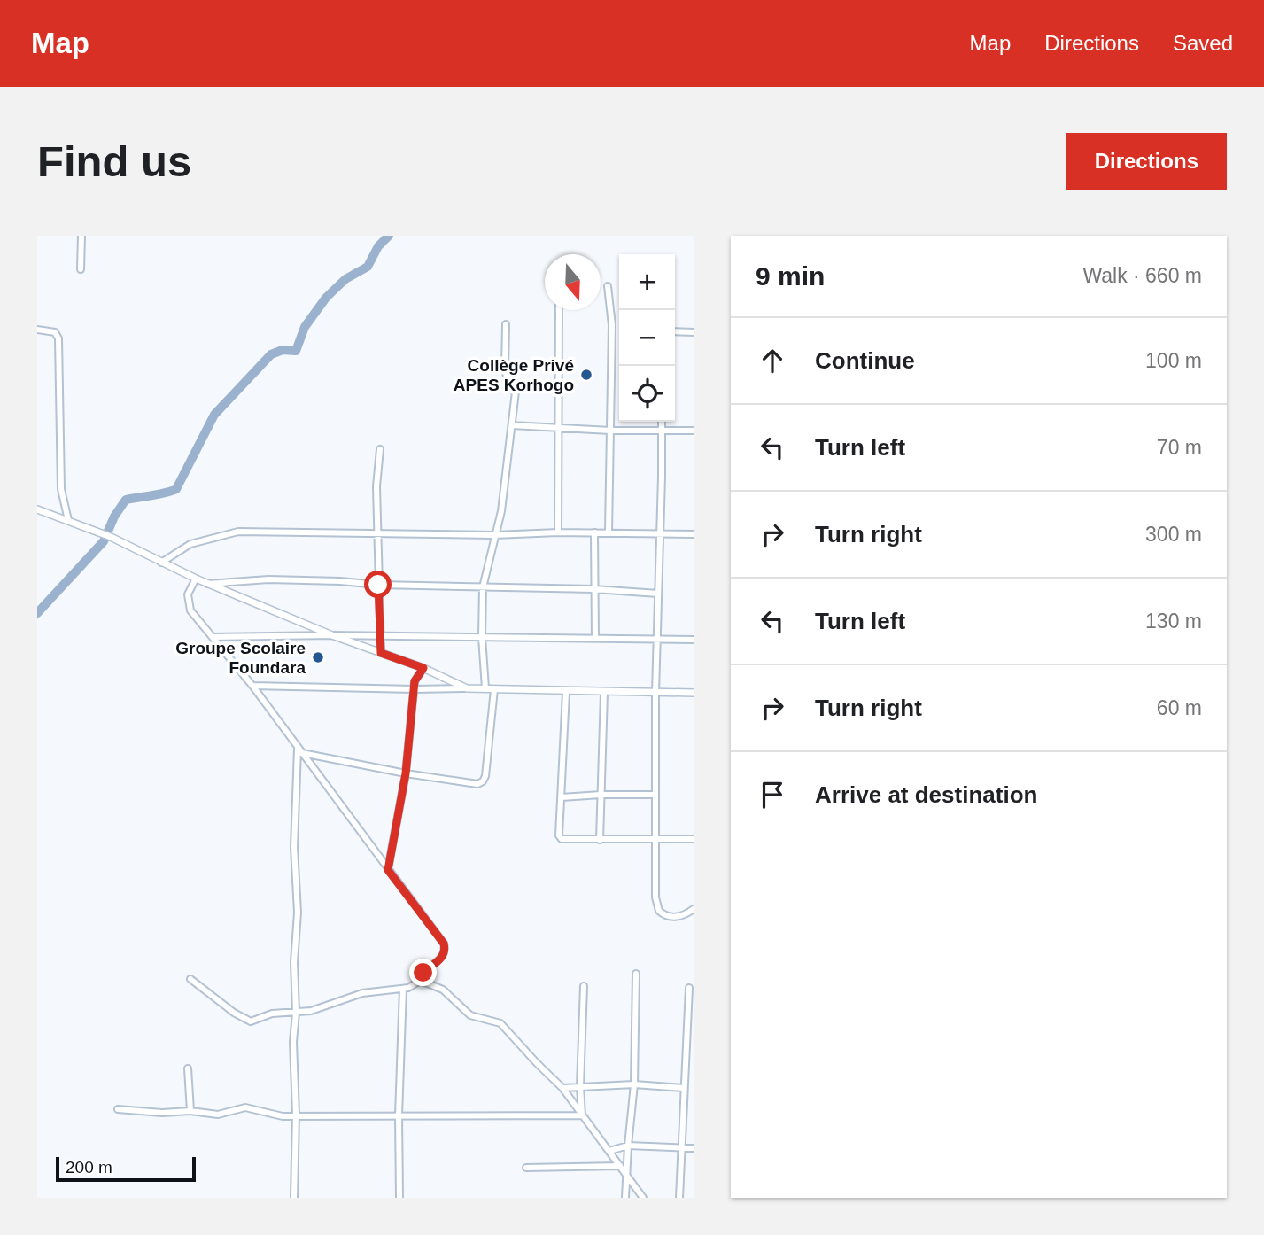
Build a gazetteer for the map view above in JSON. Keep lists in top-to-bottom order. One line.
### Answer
{"places":["Collège Privé APES Korhogo","Groupe Scolaire Foundara"],"scale_bar":"200 m","north":"bottom","page":{"header":"Map","nav":["Map","Directions","Saved"],"buttons":"Directions","title":"Find us","heading":["9 min","Walk · 660 m"],"map_buttons":["+","−"],"list":[["Continue","100 m"],["Turn left","70 m"],["Turn right","300 m"],["Turn left","130 m"],["Turn right","60 m"],"Arrive at destination"],"scale":"200 m"}}
